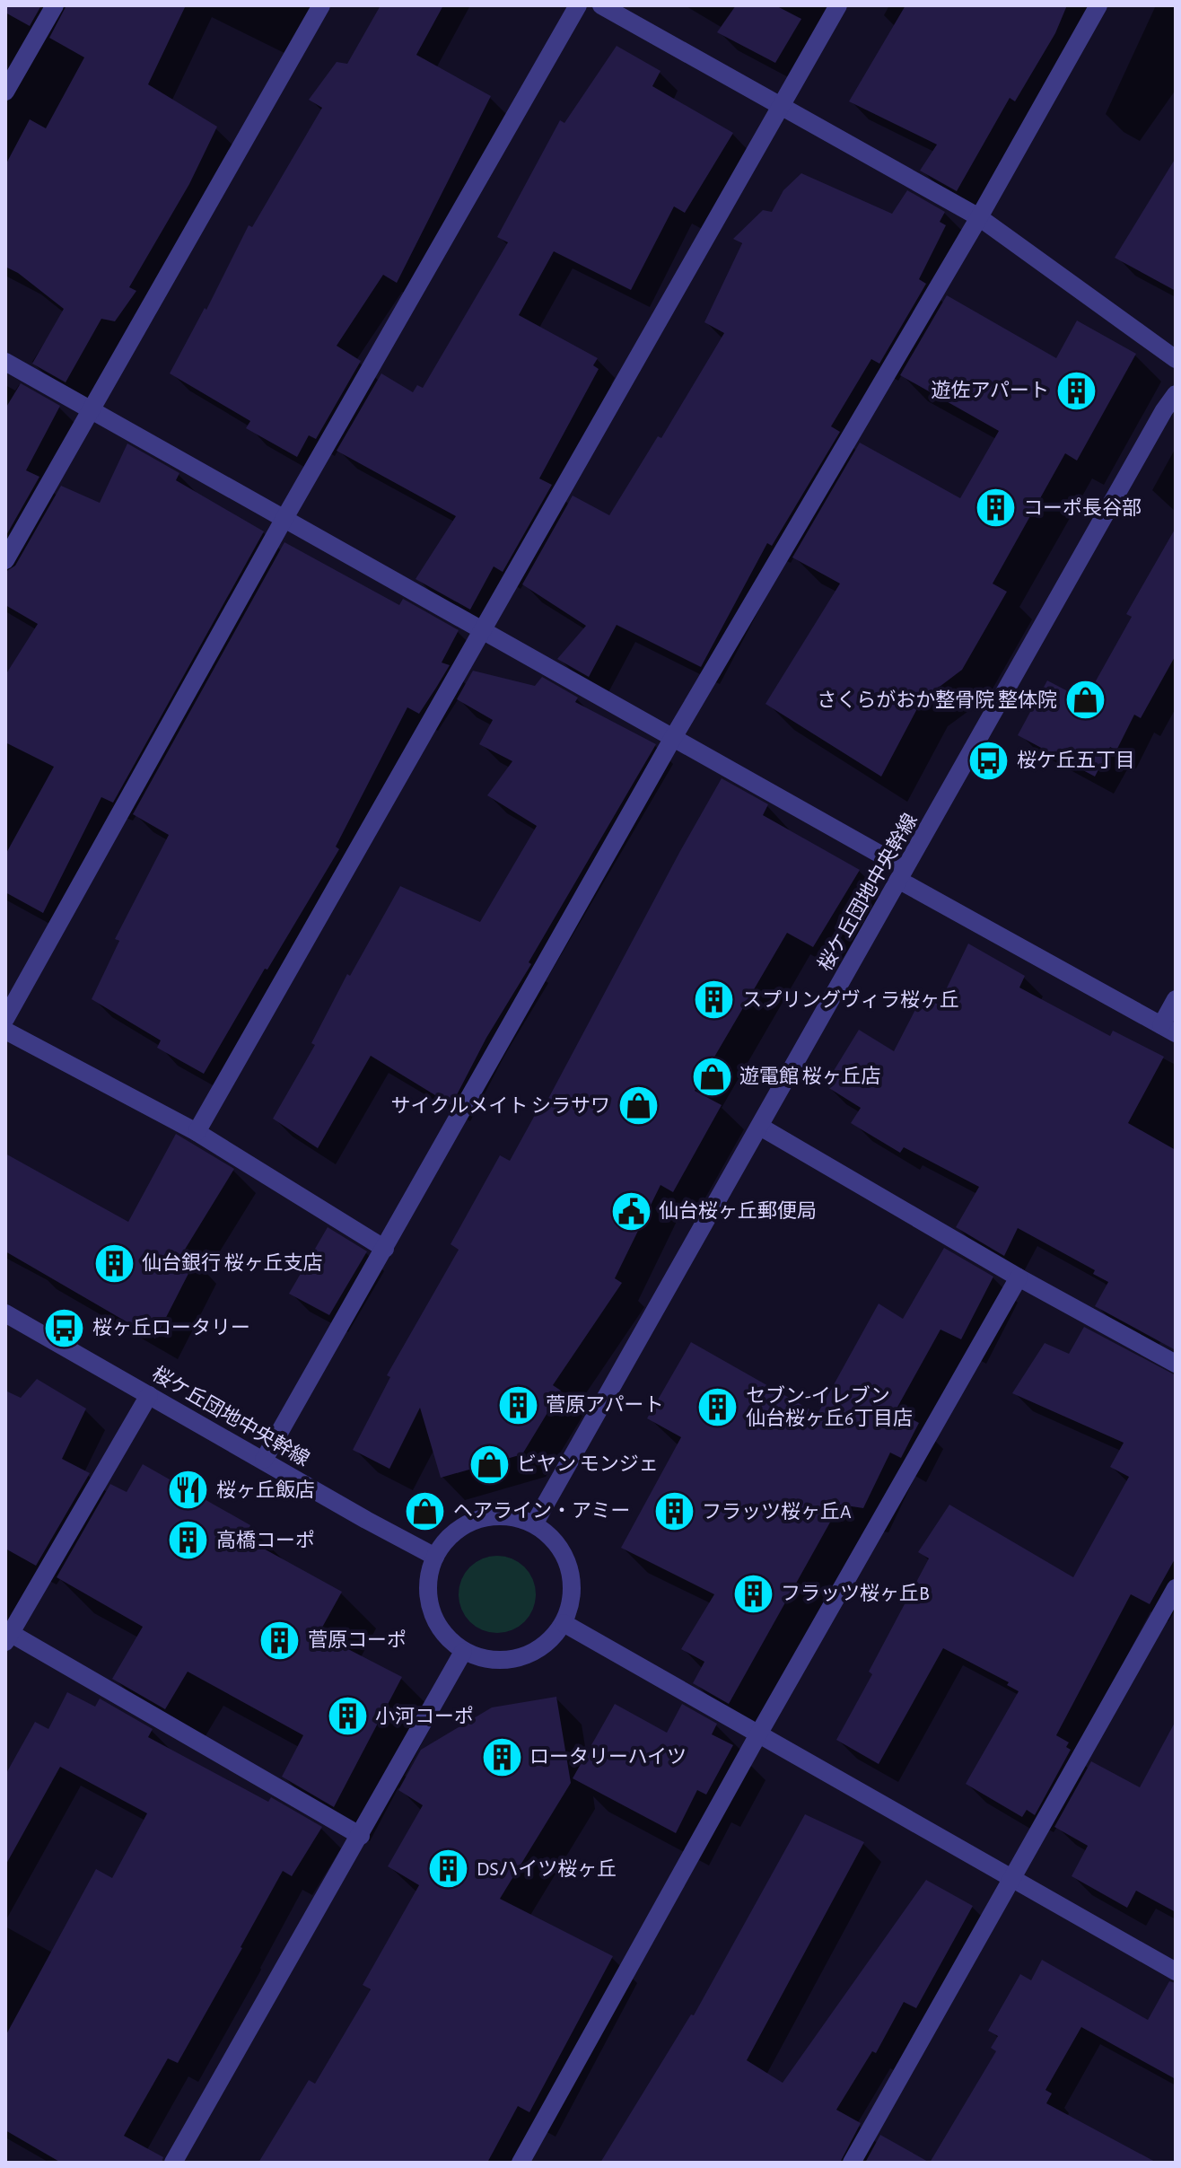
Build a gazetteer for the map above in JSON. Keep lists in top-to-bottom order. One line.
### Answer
{"streets":{"street":["桜ケ丘団地中央幹線"]},"places":{"building":["遊佐アパート","コーポ長谷部","スプリングヴィラ桜ヶ丘","仙台銀行 桜ヶ丘支店","菅原アパート","セブン-イレブン 仙台桜ヶ丘6丁目店","フラッツ桜ヶ丘A","高橋コーポ","フラッツ桜ヶ丘B","菅原コーポ","小河コーポ","ロータリーハイツ","DSハイツ桜ヶ丘"],"shop":["さくらがおか整骨院 整体院","遊電館 桜ヶ丘店","サイクルメイト シラサワ","ビヤン モンジェ","ヘアライン・アミー"],"bus stop":["桜ケ丘五丁目","桜ヶ丘ロータリー"],"public building":["仙台桜ヶ丘郵便局"],"restaurant":["桜ヶ丘飯店"]}}
